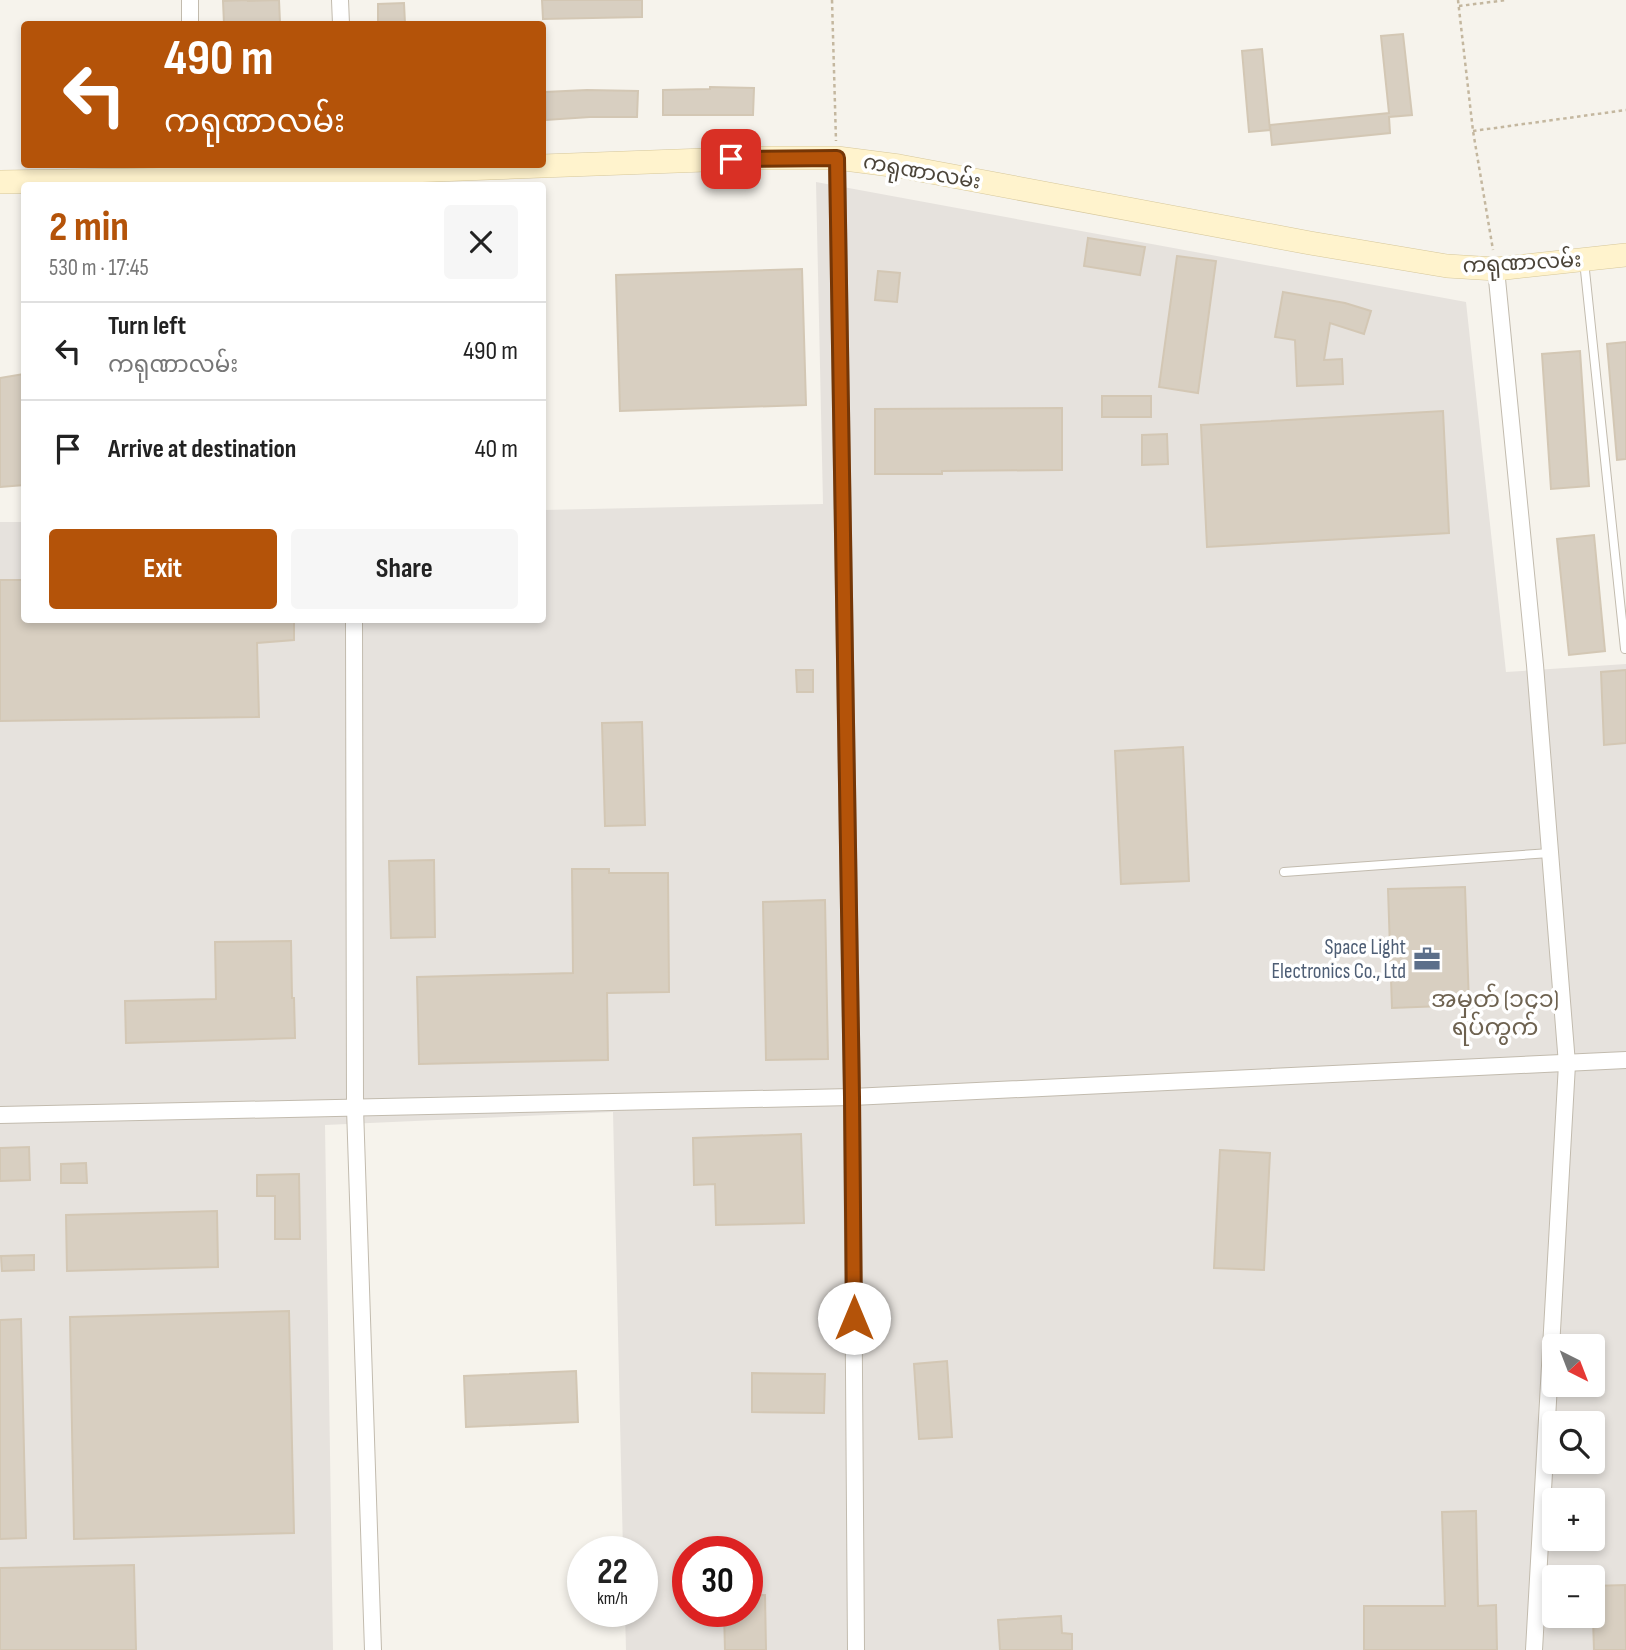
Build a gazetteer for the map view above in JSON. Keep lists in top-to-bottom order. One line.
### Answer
{"streets":{"street":["ကရုဏာလမ်း"]},"districts":["အမှတ် (၁၄၁) ရပ်ကွက်"],"places":{"office":["Space Light Electronics Co., Ltd"]},"north":"bottom right","page":{"turn":["490 m","ကရုဏာလမ်း"],"heading":["2 min","530 m · 17:45"],"list":[{"name":"Turn left","note":"ကရုဏာလမ်း","value":"490 m"},{"name":"Arrive at destination","value":"40 m"}],"buttons":["Exit","Share"],"map_buttons":["+","−"],"speed":"22 km/h","limit":"30"}}
